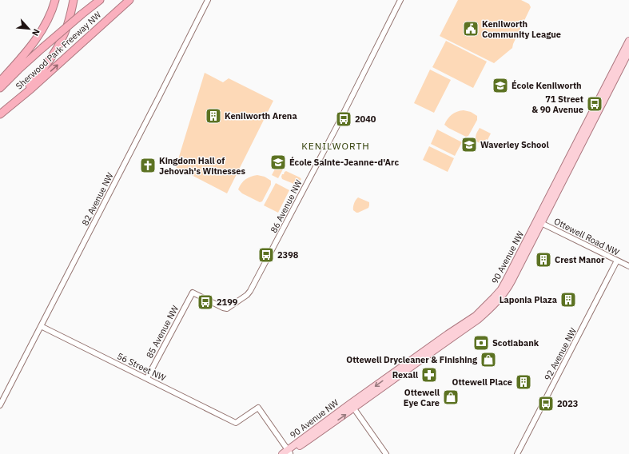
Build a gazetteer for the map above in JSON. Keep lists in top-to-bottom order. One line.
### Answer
{"streets":{"highway":["Sherwood Park Freeway NW"],"main road":["90 Avenue NW"],"street":["82 Avenue NW","86 Avenue NW","Ottewell Road NW","85 Avenue NW","92 Avenue NW","56 Street NW"]},"crossings":[["82 Avenue NW","56 Street NW"],["86 Avenue NW","85 Avenue NW"],["Ottewell Road NW","90 Avenue NW"],["Ottewell Road NW","92 Avenue NW"],["90 Avenue NW","56 Street NW"],["85 Avenue NW","56 Street NW"]],"districts":["KENILWORTH"],"places":{"public building":["Kenilworth Community League"],"school or university":["École Kenilworth","Waverley School","École Sainte-Jeanne-d'Arc"],"bus stop":["71 Street & 90 Avenue","2040","2398","2199","2023"],"building":["Kenilworth Arena","Crest Manor","Laponia Plaza","Ottewell Place"],"church":["Kingdom Hall of Jehovah's Witnesses"],"bank":["Scotiabank"],"shop":["Ottewell Drycleaner & Finishing","Ottewell Eye Care"],"pharmacy":["Rexall"]},"north":"bottom right"}
